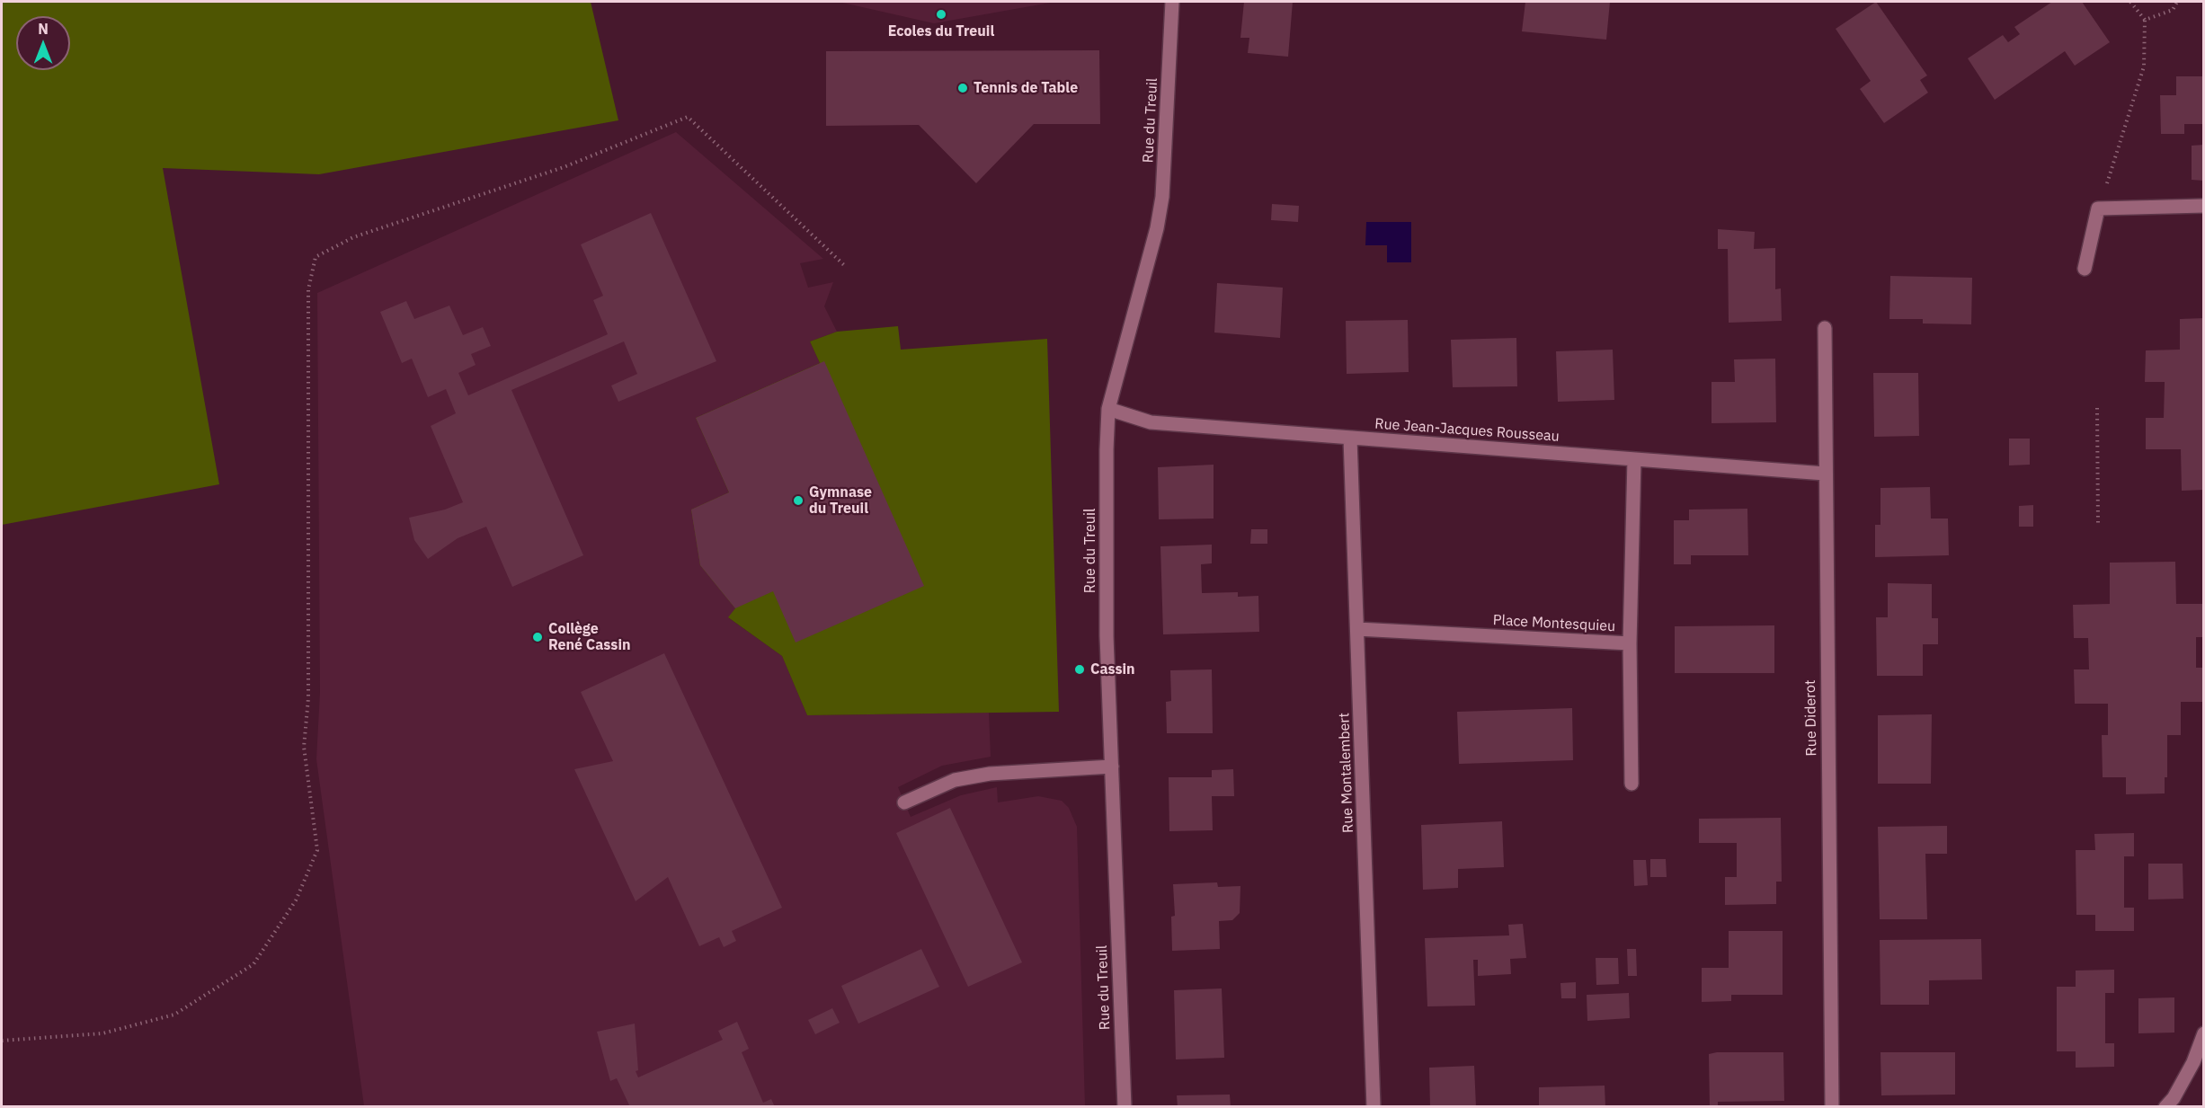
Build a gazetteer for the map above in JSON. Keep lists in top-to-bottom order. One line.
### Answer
{"streets":{"street":["Rue du Treuil","Rue Jean-Jacques Rousseau","Place Montesquieu","Rue Diderot","Rue Montalembert"]},"crossings":[["Rue du Treuil","Rue Jean-Jacques Rousseau"],["Rue Jean-Jacques Rousseau","Place Montesquieu"],["Rue Jean-Jacques Rousseau","Rue Diderot"],["Rue Jean-Jacques Rousseau","Rue Montalembert"],["Place Montesquieu","Rue Montalembert"]],"places":["Ecoles du Treuil","Tennis de Table","Gymnase du Treuil","Collège René Cassin","Cassin"],"north":"top"}
